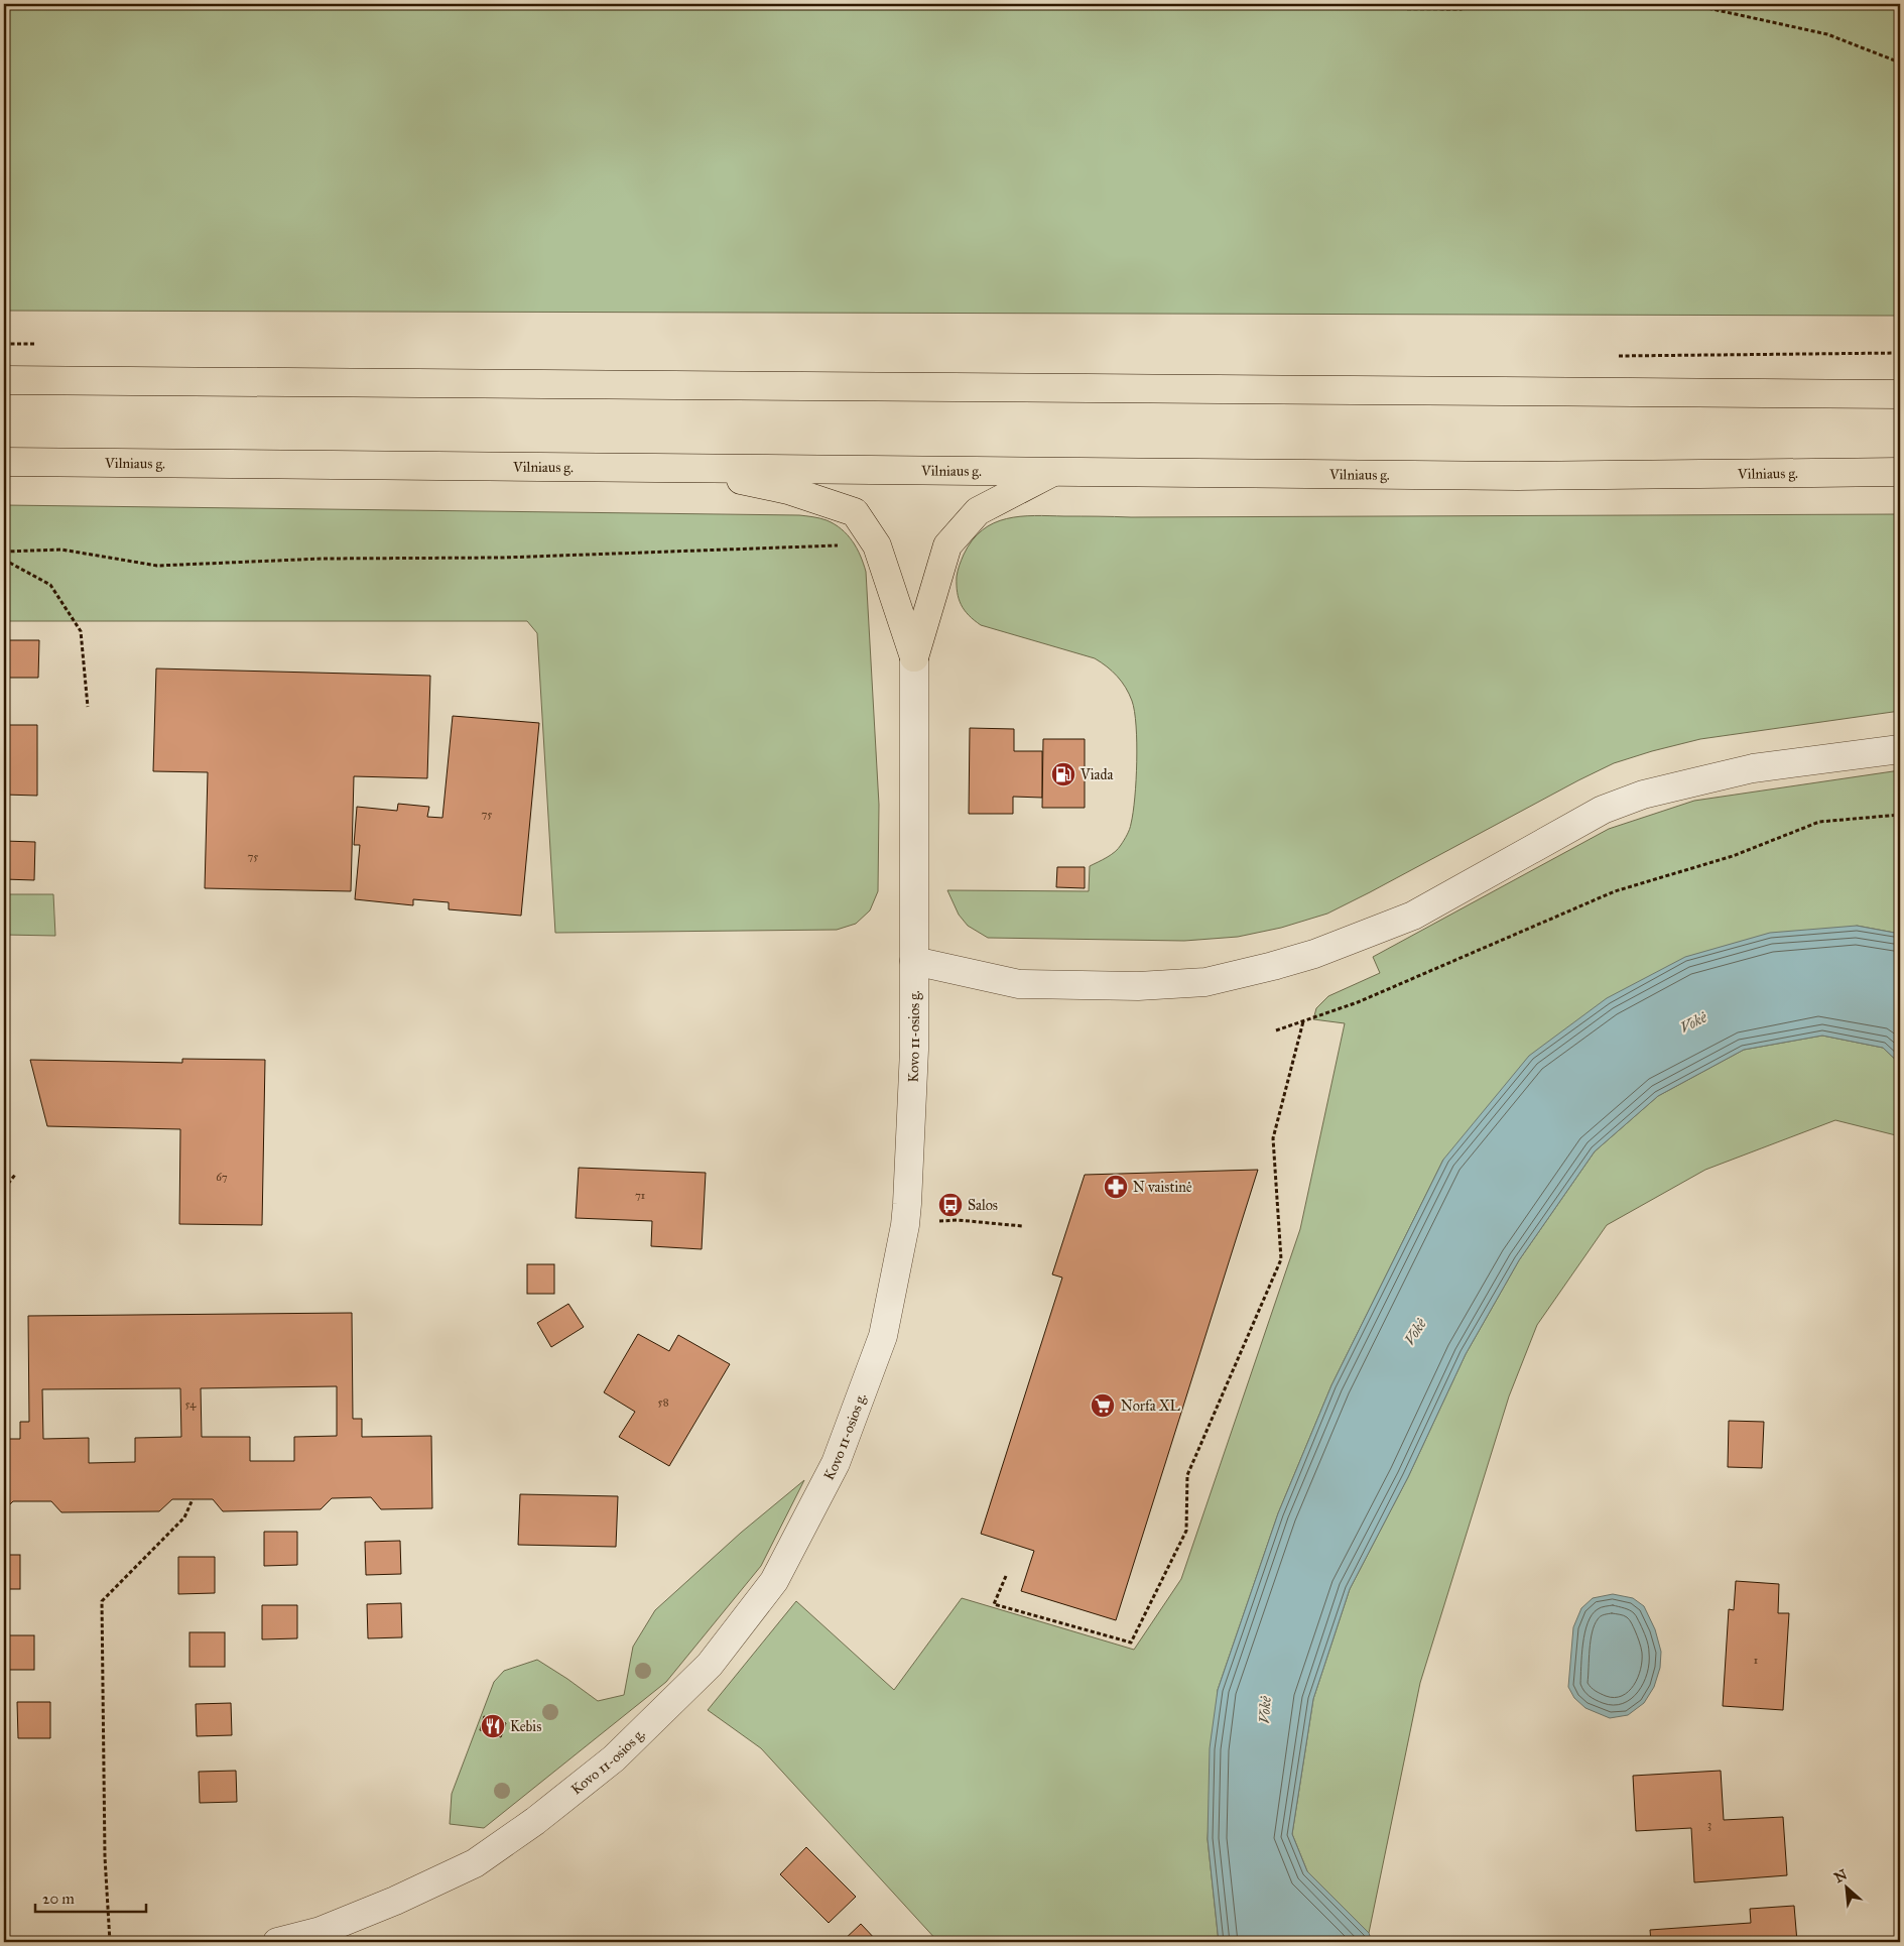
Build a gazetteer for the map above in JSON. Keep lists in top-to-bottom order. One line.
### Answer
{"streets":{"highway":["Vilniaus g."],"street":["Kovo 11-osios g."]},"water":["Vokė"],"places":{"fuel station":["Viada"],"pharmacy":["N vaistinė"],"bus stop":["Salos"],"supermarket":["Norfa XL"],"restaurant":["Kebis"]},"house_numbers":["75","75","67","71","58","54","1","3"],"scale_bar":"20 m","north":"top left"}
